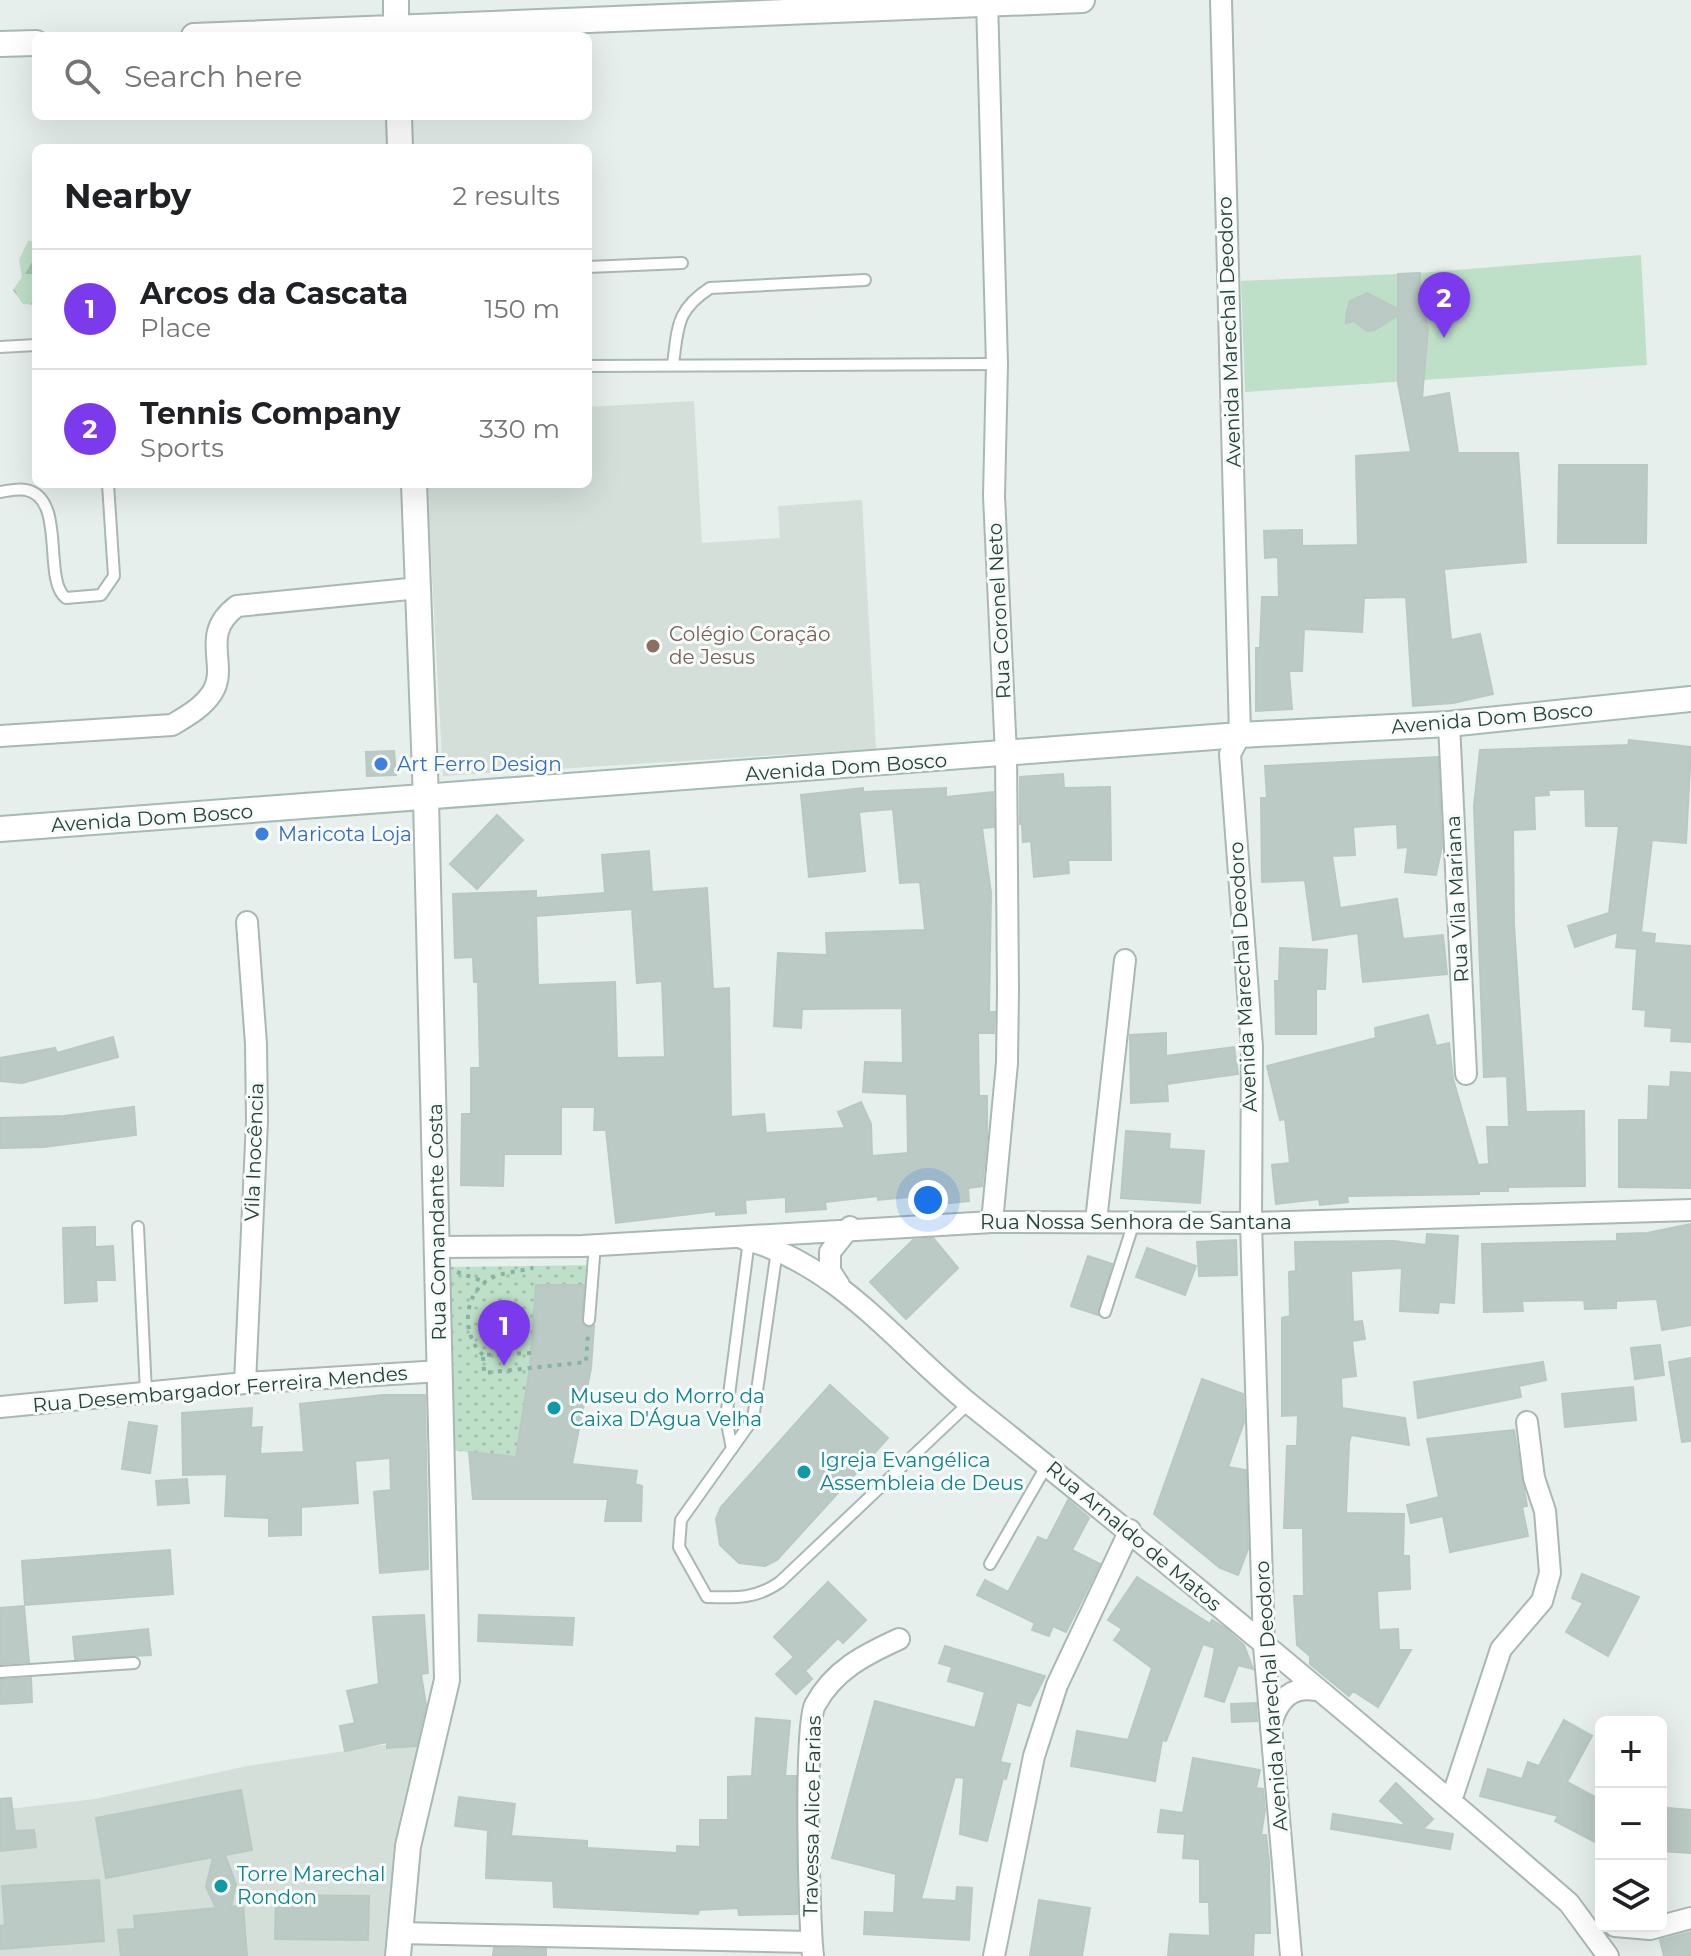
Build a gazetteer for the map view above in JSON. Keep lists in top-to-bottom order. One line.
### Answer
{"streets":{"street":["Avenida Marechal Deodoro","Rua Coronel Neto","Avenida Dom Bosco","Rua Vila Mariana","Vila Inocência","Rua Comandante Costa","Rua Nossa Senhora de Santana","Rua Desembargador Ferreira Mendes","Rua Arnaldo de Matos","Travessa Alice Farias"]},"crossings":[["Avenida Marechal Deodoro","Avenida Dom Bosco"],["Avenida Marechal Deodoro","Rua Nossa Senhora de Santana"],["Avenida Marechal Deodoro","Rua Arnaldo de Matos"],["Rua Coronel Neto","Avenida Dom Bosco"],["Rua Coronel Neto","Rua Nossa Senhora de Santana"],["Avenida Dom Bosco","Rua Vila Mariana"],["Avenida Dom Bosco","Rua Comandante Costa"],["Vila Inocência","Rua Desembargador Ferreira Mendes"],["Rua Comandante Costa","Rua Nossa Senhora de Santana"],["Rua Comandante Costa","Rua Desembargador Ferreira Mendes"],["Rua Comandante Costa","Travessa Alice Farias"],["Rua Nossa Senhora de Santana","Rua Arnaldo de Matos"]],"places":["Colégio Coração de Jesus","Art Ferro Design","Maricota Loja","Museu do Morro da Caixa D'Água Velha","Igreja Evangélica Assembleia de Deus","Torre Marechal Rondon"],"page":{"search":"Search here","heading":["Nearby","2 results"],"list":[{"mark":"1","name":"Arcos da Cascata","note":"Place","value":"150 m"},{"mark":"2","name":"Tennis Company","note":"Sports","value":"330 m"}],"pins":["2","1"],"map_buttons":["+","−"]}}
